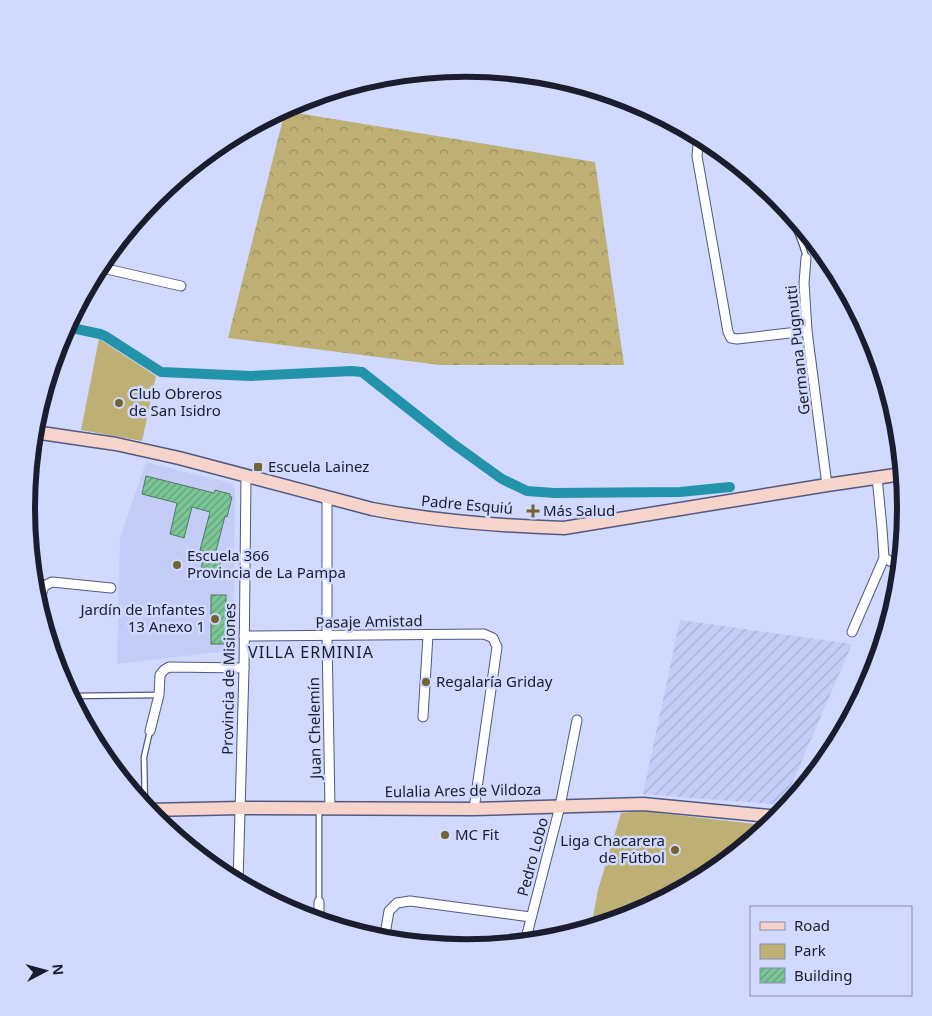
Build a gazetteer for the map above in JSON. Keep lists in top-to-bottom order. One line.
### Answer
{"streets":{"street":["Germana Pugnutti","Padre Esquiú","Pasaje Amistad","Provincia de Misiones","Juan Chelemín","Eulalia Ares de Vildoza","Pedro Lobo"]},"crossings":[["Germana Pugnutti","Padre Esquiú"],["Padre Esquiú","Provincia de Misiones"],["Padre Esquiú","Juan Chelemín"],["Pasaje Amistad","Provincia de Misiones"],["Pasaje Amistad","Juan Chelemín"],["Pasaje Amistad","Eulalia Ares de Vildoza"],["Provincia de Misiones","Eulalia Ares de Vildoza"],["Juan Chelemín","Eulalia Ares de Vildoza"],["Eulalia Ares de Vildoza","Pedro Lobo"]],"districts":["VILLA ERMINIA"],"places":{"other":["Club Obreros de San Isidro","Escuela 366 Provincia de La Pampa","Jardín de Infantes 13 Anexo 1","Regalaría Griday","MC Fit","Liga Chacarera de Fútbol"],"transit":["Escuela Lainez"],"health":["Más Salud"]},"legend":["Road","Park","Building"],"north":"right"}
